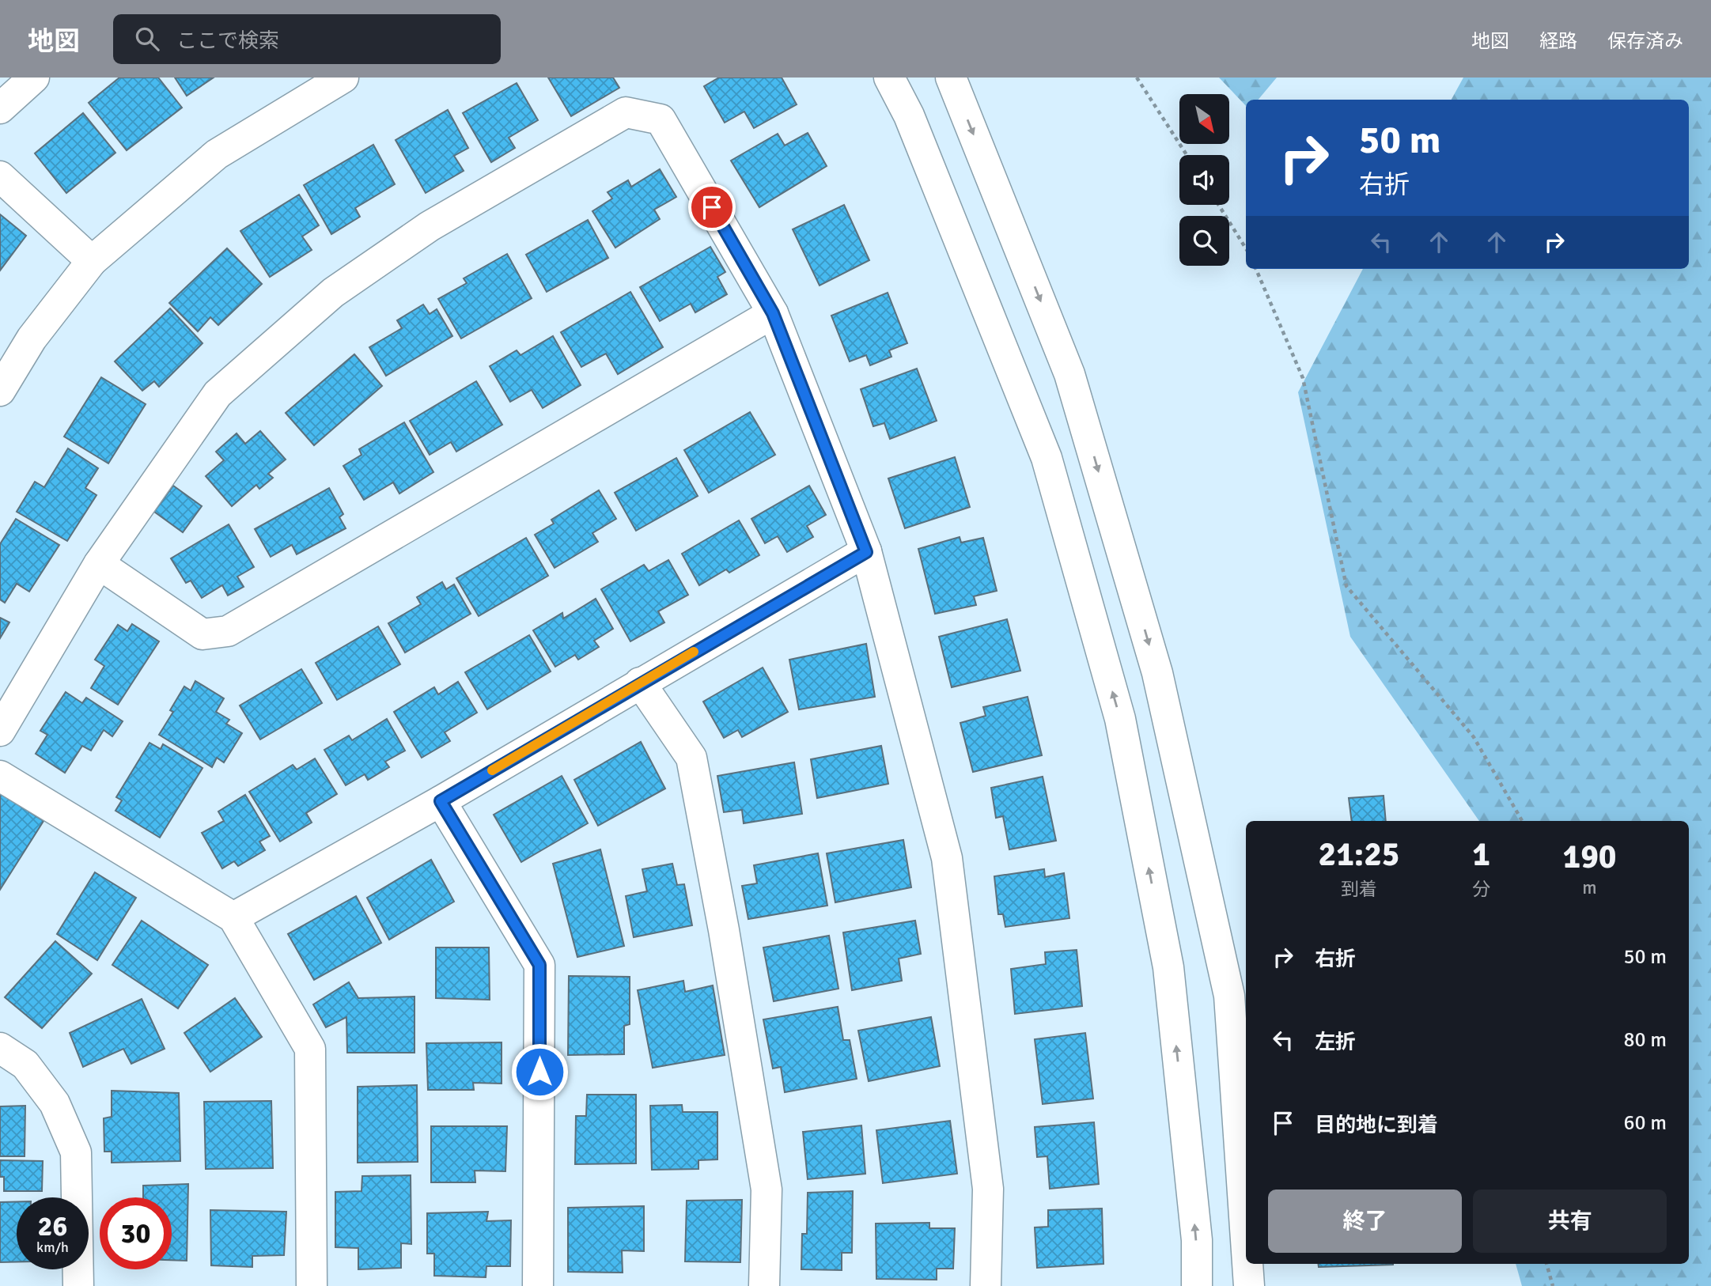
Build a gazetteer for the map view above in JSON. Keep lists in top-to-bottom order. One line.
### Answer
{"north":"bottom right","page":{"header":"地図","search":"ここで検索","nav":["地図","経路","保存済み"],"turn":["50 m","右折"],"eta":["21:25","到着","1","分","190","m"],"list":[{"name":"右折","value":"50 m"},{"name":"左折","value":"80 m"},{"name":"目的地に到着","value":"60 m"}],"buttons":["終了","共有"],"speed":"26 km/h","limit":"30"}}
